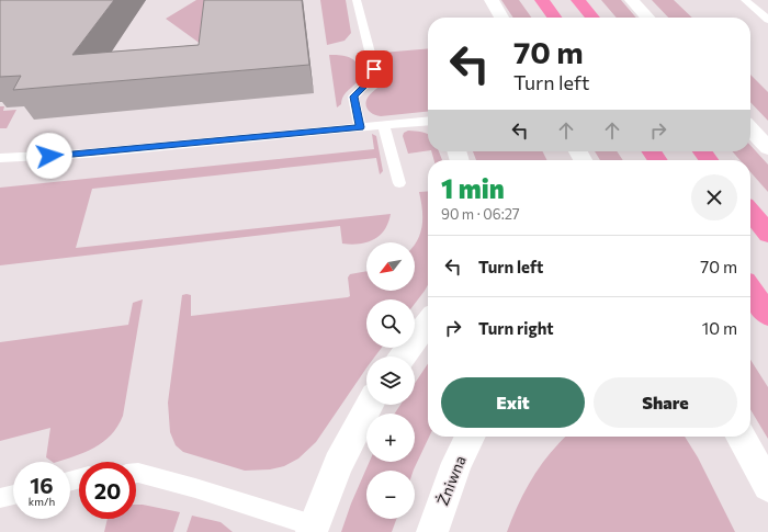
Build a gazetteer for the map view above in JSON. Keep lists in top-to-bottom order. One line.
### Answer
{"streets":{"street":["Żniwna"]},"north":"bottom left","page":{"turn":["70 m","Turn left"],"heading":["1 min","90 m · 06:27"],"list":[{"name":"Turn left","value":"70 m"},{"name":"Turn right","value":"10 m"}],"map_buttons":["+","−"],"buttons":["Exit","Share"],"speed":"16 km/h","limit":"20"}}
